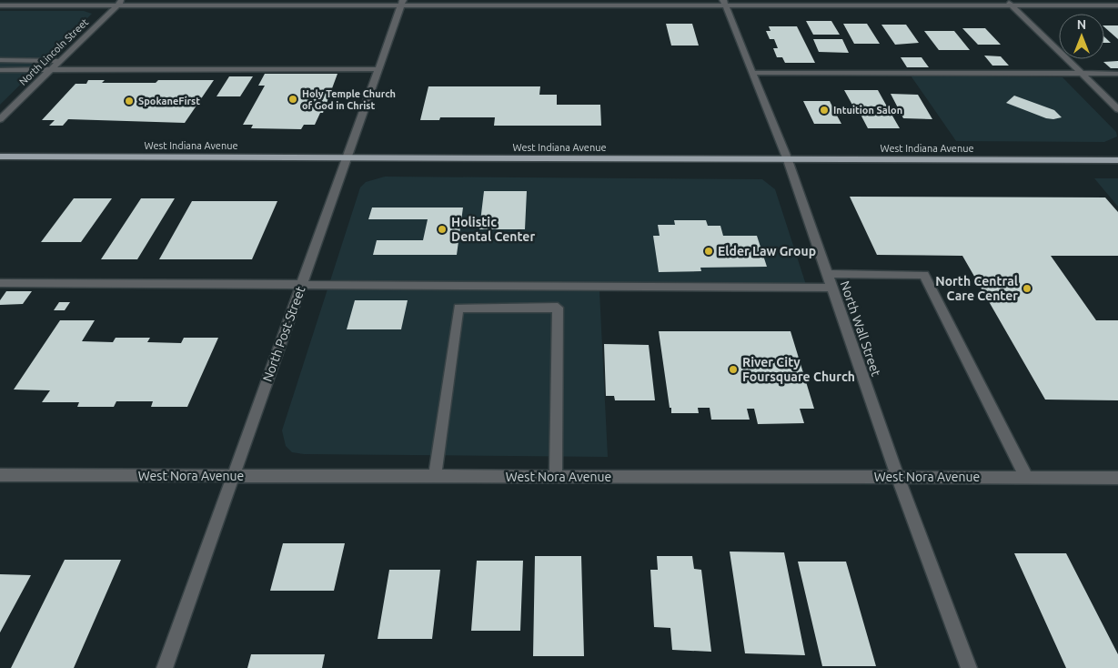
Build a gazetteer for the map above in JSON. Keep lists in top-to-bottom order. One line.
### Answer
{"streets":{"main road":["West Indiana Avenue"],"street":["North Lincoln Street","North Wall Street","North Post Street","West Nora Avenue"]},"crossings":[["West Indiana Avenue","North Wall Street"],["West Indiana Avenue","North Post Street"],["North Wall Street","West Nora Avenue"],["North Post Street","West Nora Avenue"]],"places":["Holy Temple Church of God in Christ","SpokaneFirst","Intuition Salon","Holistic Dental Center","Elder Law Group","North Central Care Center","River City Foursquare Church"],"north":"top"}
